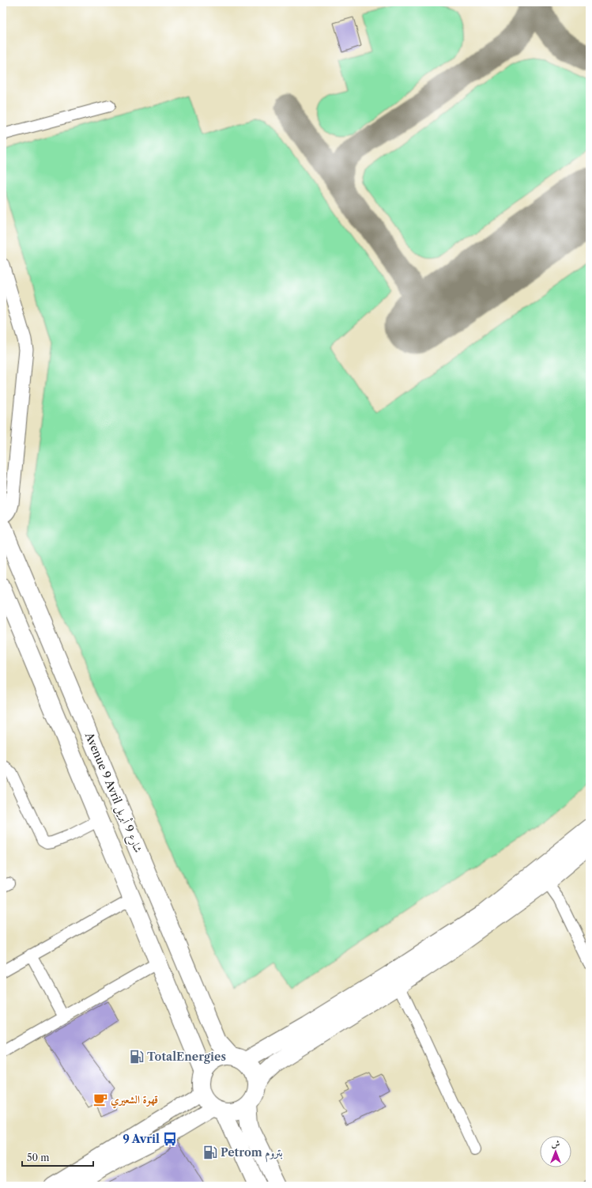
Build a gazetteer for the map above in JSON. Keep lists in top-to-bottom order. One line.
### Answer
{"streets":{"highway":["Avenue 9 Avril شارع 9 أبريل"]},"places":{"fuel station":["TotalEnergies","Petrom بتروم"],"cafe":["قهوة الشعيري"],"bus stop":["9 Avril"]},"scale_bar":"50 m","north":"top"}
